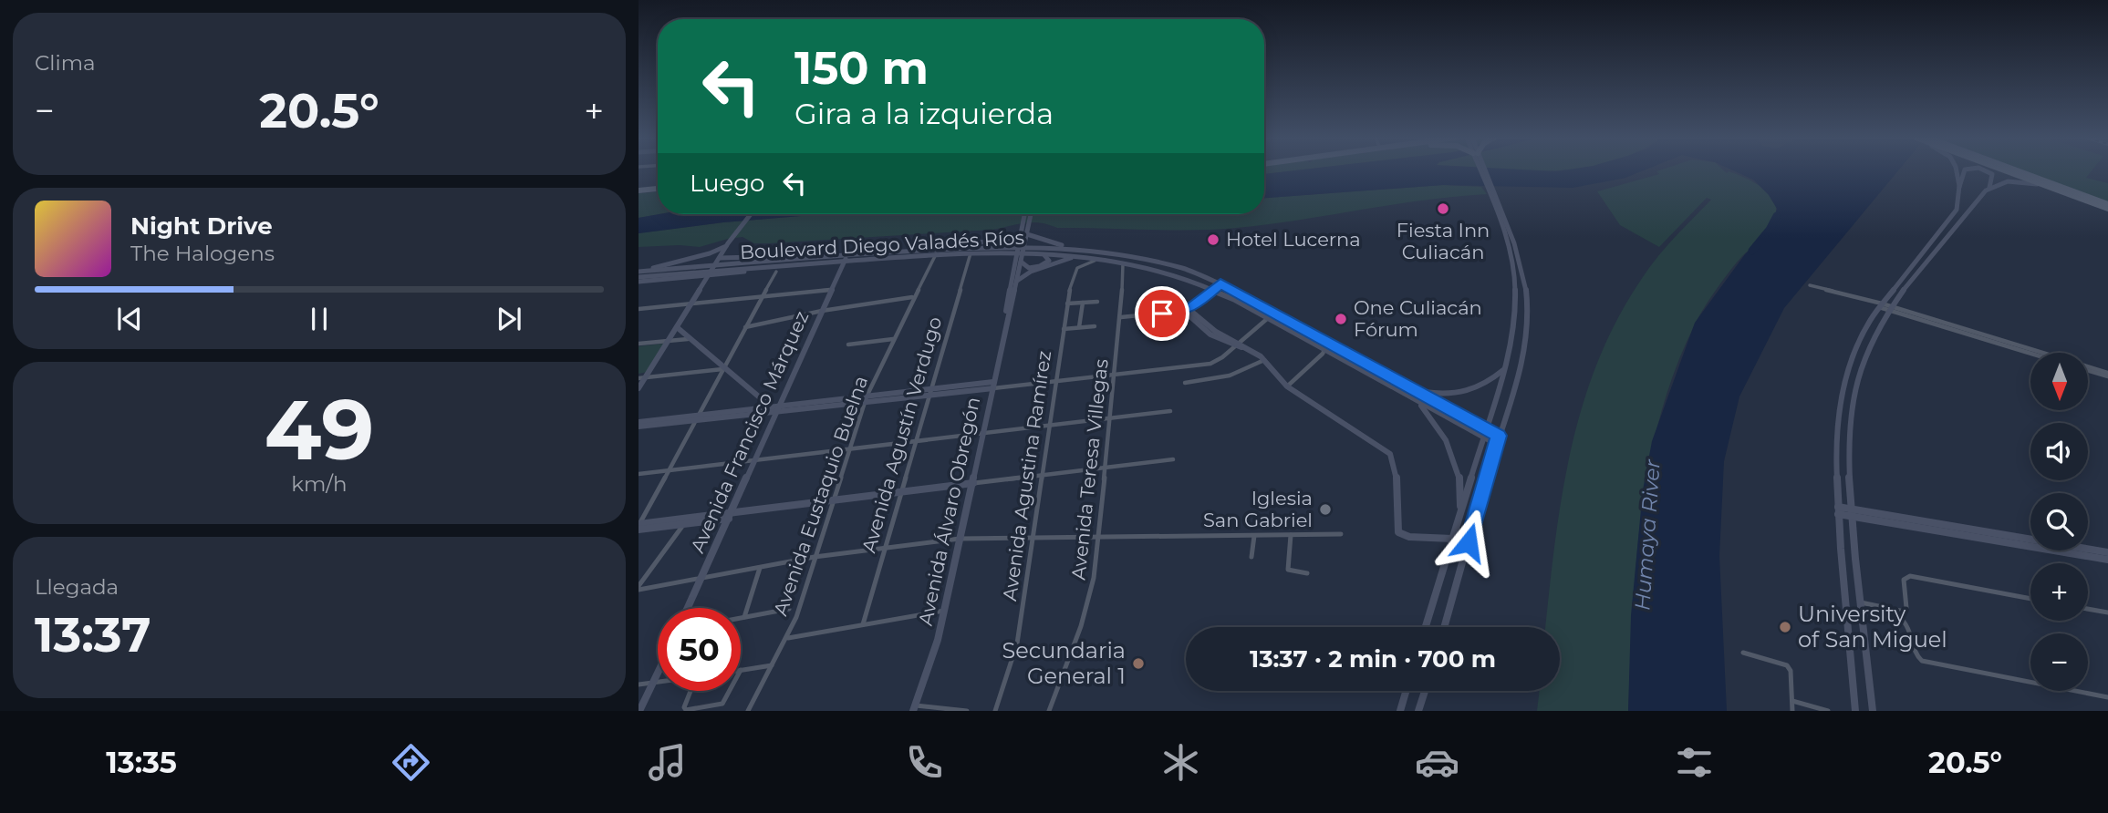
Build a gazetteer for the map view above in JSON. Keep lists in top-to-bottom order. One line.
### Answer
{"streets":{"main road":["Boulevard Diego Valadés Ríos","Avenida Francisco Márquez","Avenida Álvaro Obregón"],"street":["Avenida Agustín Verdugo","Avenida Teresa Villegas","Avenida Agustina Ramírez","Avenida Eustaquio Buelna"]},"crossings":[["Boulevard Diego Valadés Ríos","Avenida Francisco Márquez"],["Boulevard Diego Valadés Ríos","Avenida Agustín Verdugo"],["Boulevard Diego Valadés Ríos","Avenida Teresa Villegas"],["Boulevard Diego Valadés Ríos","Avenida Agustina Ramírez"],["Boulevard Diego Valadés Ríos","Avenida Eustaquio Buelna"]],"water":["Humaya River"],"places":["Fiesta Inn Culiacán","Hotel Lucerna","One Culiacán Fórum","Iglesia San Gabriel","University of San Miguel","Secundaria General 1"],"north":"bottom","page":{"tile":["Clima",["49","km/h"],["Llegada","13:37"]],"turn":["150 m","Gira a la izquierda"],"heat":["−","20.5°","+"],"then":"Luego","song":["Night Drive","The Halogens"],"map_buttons":["+","−"],"limit":"50","trip":"13:37 · 2 min · 700 m","tabs":["13:35","20.5°"]}}
